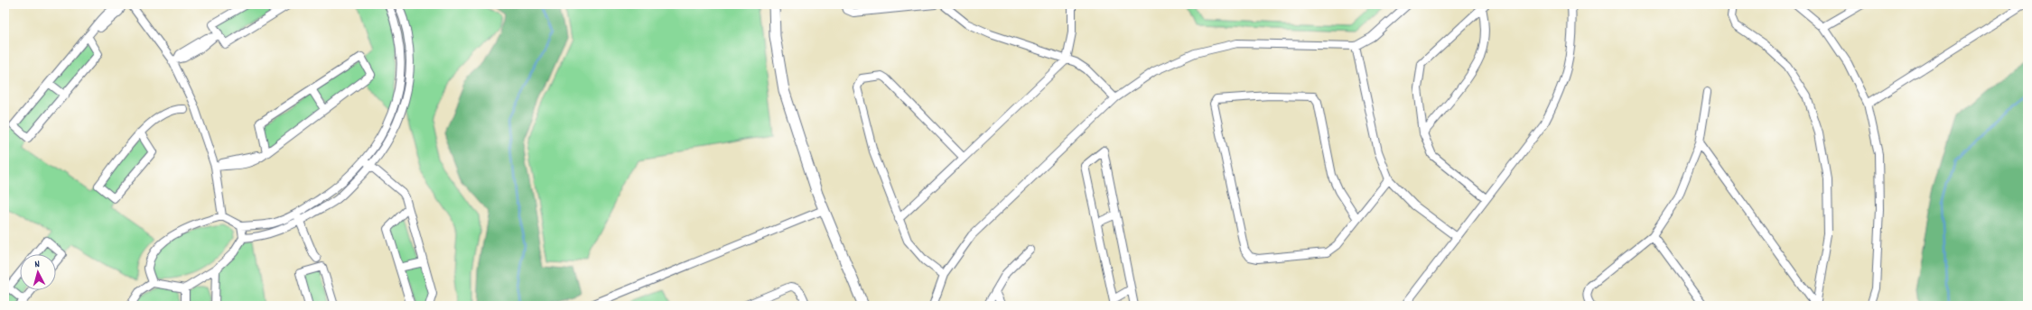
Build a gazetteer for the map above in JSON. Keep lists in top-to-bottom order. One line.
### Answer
{"north":"top"}
